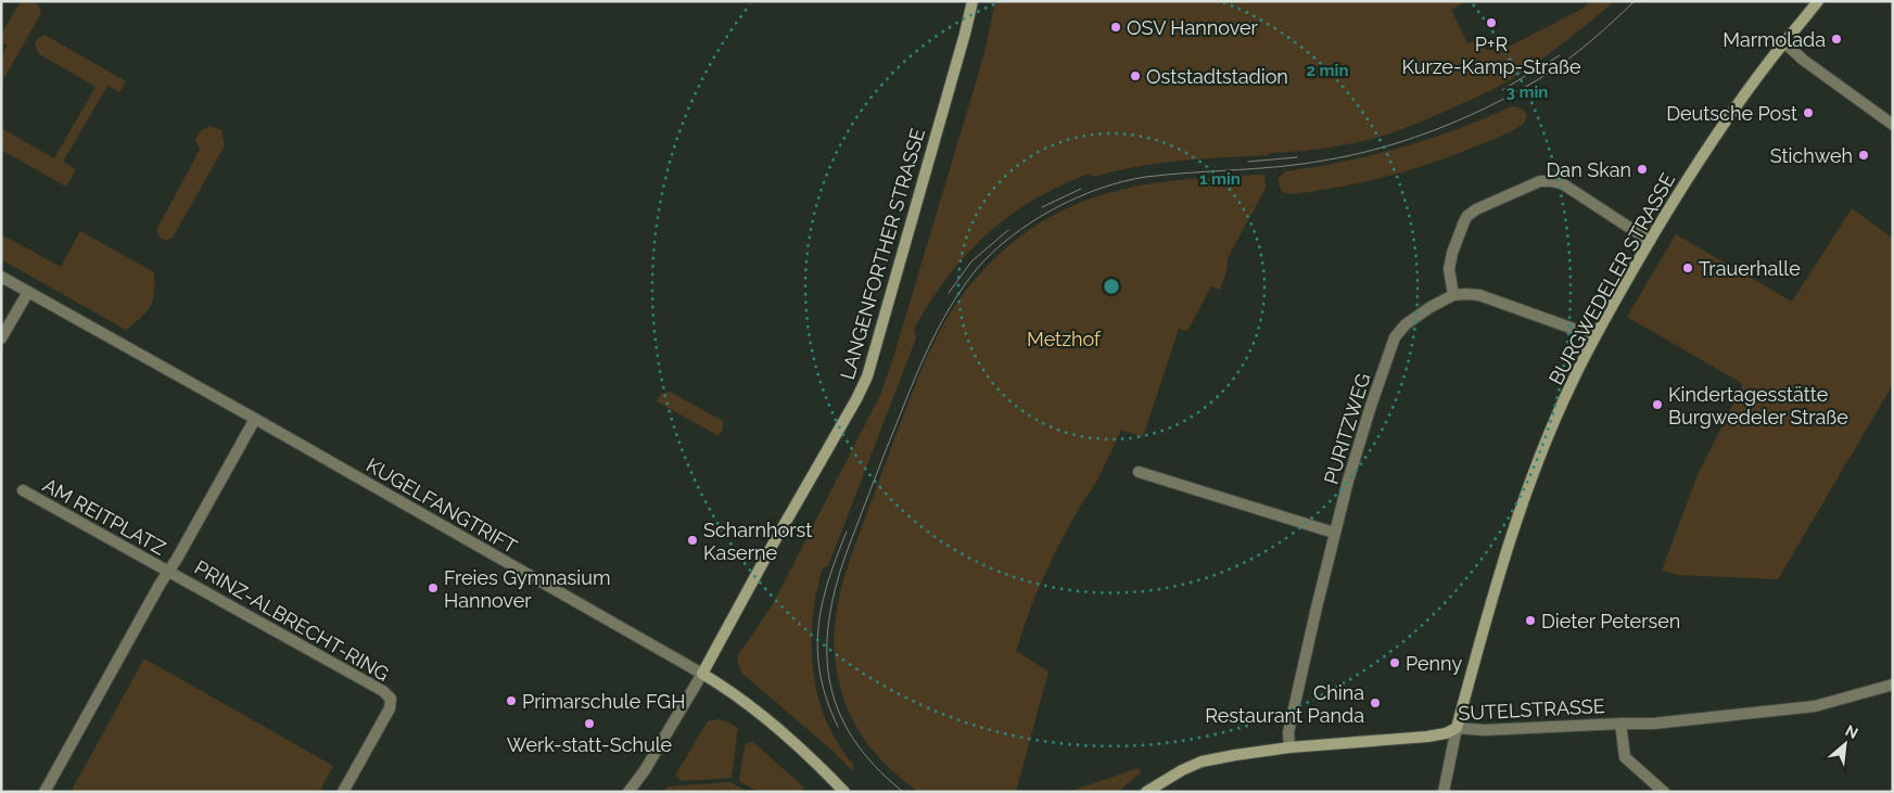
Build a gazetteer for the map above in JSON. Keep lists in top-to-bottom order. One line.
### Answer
{"streets":{"main road":["LANGENFORTHER STRASSE","BURGWEDELER STRASSE","KUGELFANGTRIFT","SUTELSTRASSE"],"street":["PURITZWEG","AM REITPLATZ","PRINZ-ALBRECHT-RING"]},"crossings":[["LANGENFORTHER STRASSE","KUGELFANGTRIFT"],["BURGWEDELER STRASSE","PURITZWEG"],["BURGWEDELER STRASSE","SUTELSTRASSE"],["PURITZWEG","SUTELSTRASSE"],["KUGELFANGTRIFT","PRINZ-ALBRECHT-RING"],["AM REITPLATZ","PRINZ-ALBRECHT-RING"]],"parks":["Metzhof"],"places":["P+R Kurze-Kamp-Straße","OSV Hannover","Marmolada","Oststadtstadion","Deutsche Post","Stichweh","Dan Skan","Trauerhalle","Kindertagesstätte Burgwedeler Straße","Scharnhorst Kaserne","Freies Gymnasium Hannover","Dieter Petersen","Penny","Primarschule FGH","China Restaurant Panda","Werk-statt-Schule"],"north":"top right","rings":["2 min","3 min","1 min"]}
